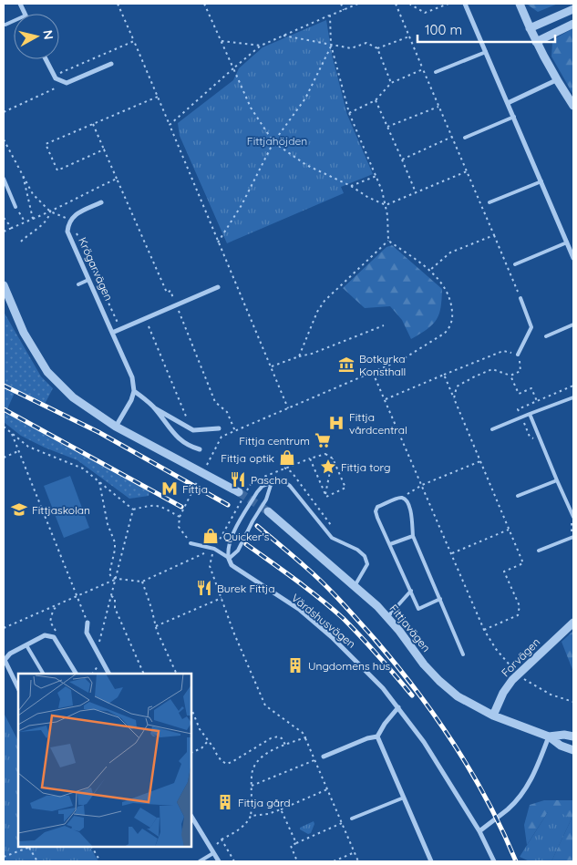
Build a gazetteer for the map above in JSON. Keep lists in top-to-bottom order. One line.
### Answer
{"streets":{"street":["Krögarvägen","Värdshusvägen","Fittjavägen","Forvägen"]},"crossings":[["Fittjavägen","Forvägen"]],"parks":["Fittjahöjden"],"places":{"museum":["Botkyrka Konsthall"],"hospital":["Fittja vårdcentral"],"supermarket":["Fittja centrum"],"shop":["Fittja optik","Quicker's"],"place":["Fittja torg"],"restaurant":["Pascha","Burek Fittja"],"metro station":["Fittja"],"school or university":["Fittjaskolan"],"building":["Ungdomens hus","Fittja gård"]},"scale_bar":"100 m","north":"right"}
